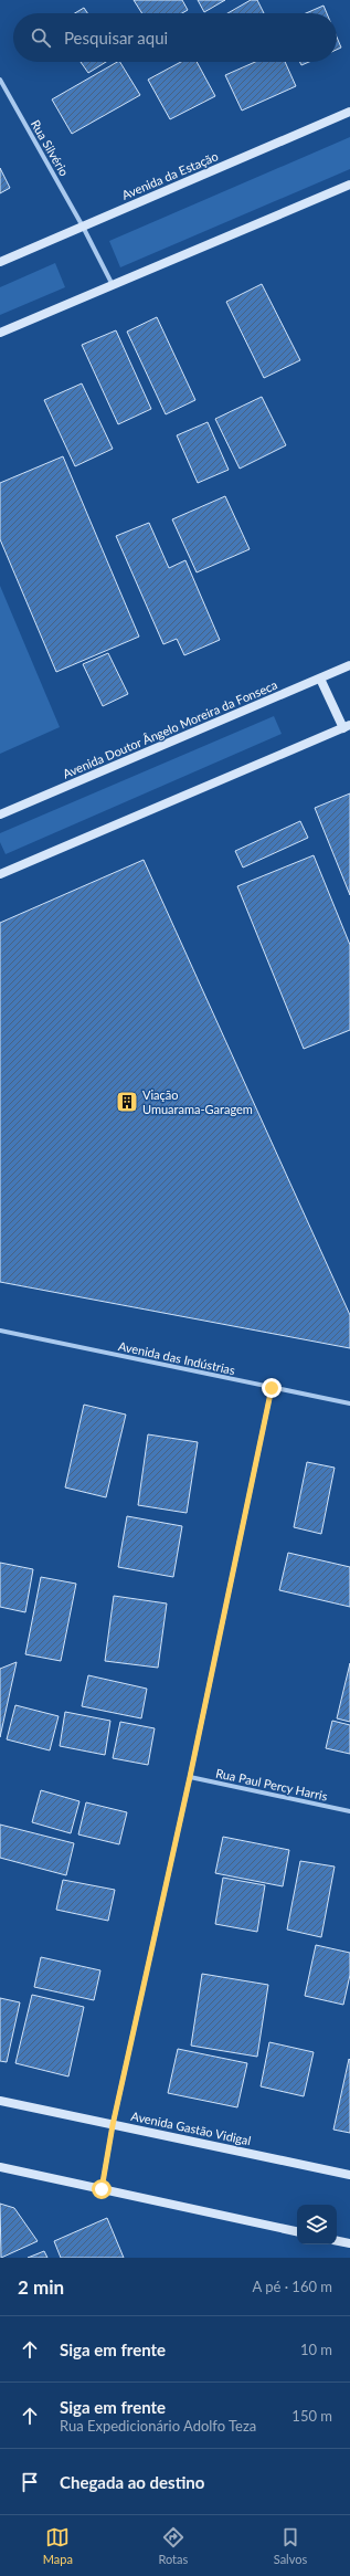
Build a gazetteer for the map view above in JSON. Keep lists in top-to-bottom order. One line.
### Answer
{"streets":{"street":["Rua Silvério","Avenida da Estação","Avenida Doutor Ângelo Moreira da Fonseca","Avenida das Indústrias","Rua Paul Percy Harris","Avenida Gastão Vidigal"]},"crossings":[["Rua Silvério","Avenida da Estação"]],"places":{"building":["Viação Umuarama-Garagem"]},"page":{"search":"Pesquisar aqui","heading":["2 min","A pé · 160 m"],"list":[["Siga em frente","10 m"],["Siga em frente","Rua Expedicionário Adolfo Teza","150 m"],"Chegada ao destino"],"nav":["Mapa","Rotas","Salvos"]}}
